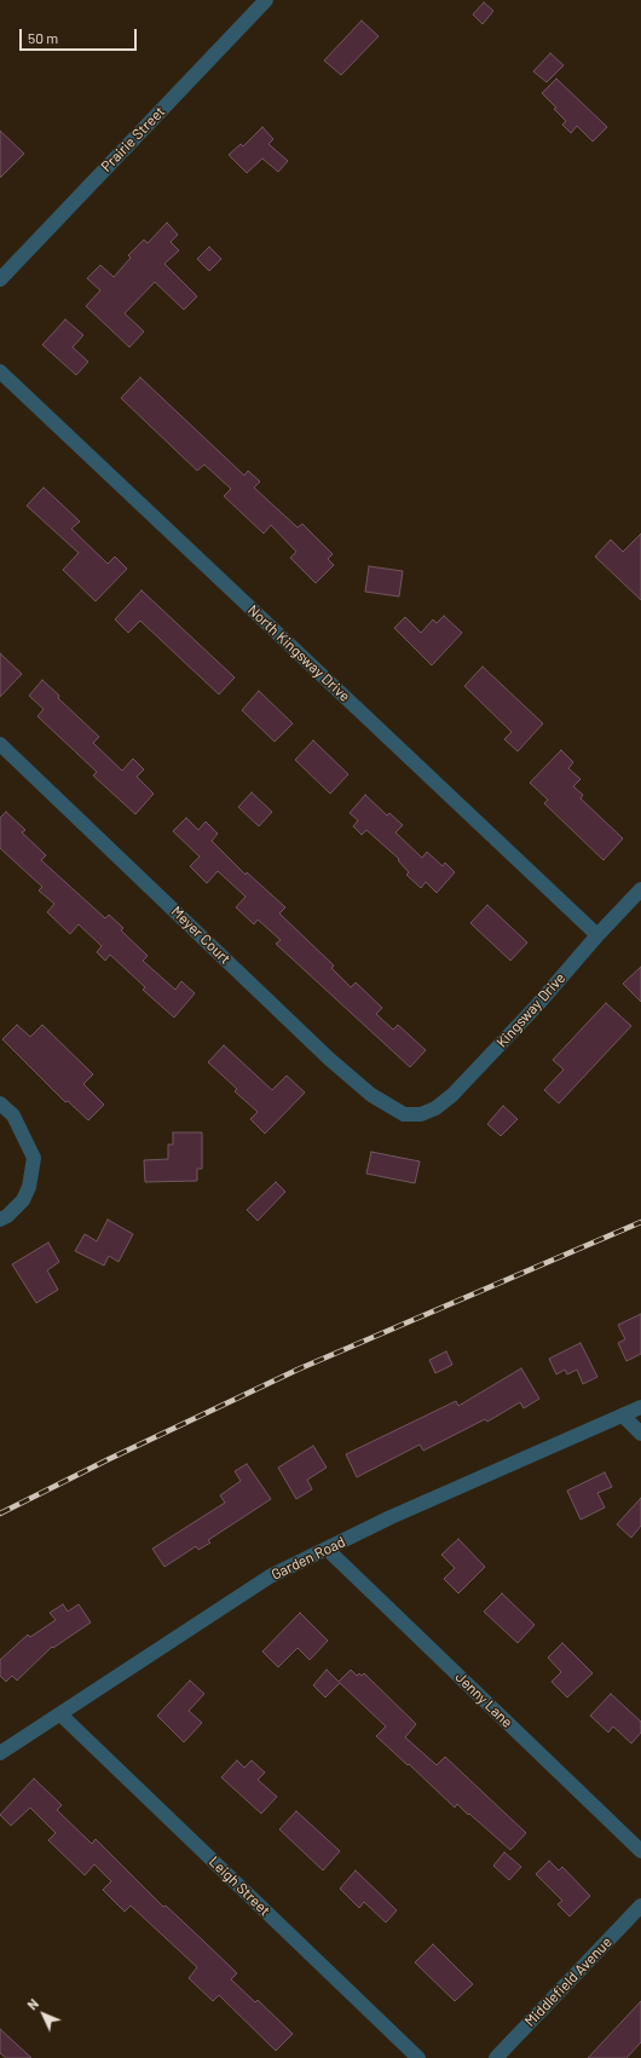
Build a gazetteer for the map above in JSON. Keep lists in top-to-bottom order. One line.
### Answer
{"streets":{"street":["Prairie Street","North Kingsway Drive","Meyer Court","Kingsway Drive","Garden Road","Jenny Lane","Leigh Street","Middlefield Avenue"]},"crossings":[["North Kingsway Drive","Kingsway Drive"],["Meyer Court","Kingsway Drive"],["Garden Road","Jenny Lane"],["Garden Road","Leigh Street"]],"scale_bar":"50 m","north":"top left"}
